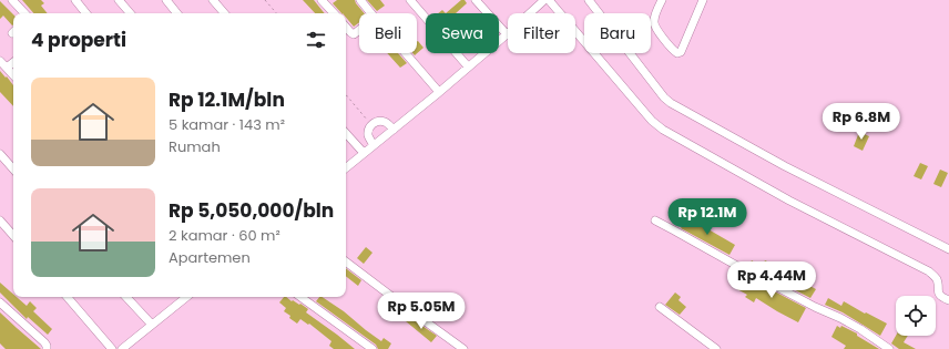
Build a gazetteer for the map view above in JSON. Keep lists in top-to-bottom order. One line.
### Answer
{"page":{"chip":["Beli","Sewa","Filter","Baru"],"heading":"4 properti","list":[{"name":"Rp 12.1M/bln","note":"5 kamar · 143 m² · Rumah"},{"name":"Rp 5,050,000/bln","note":"2 kamar · 60 m² · Apartemen"}],"price":["Rp 6.8M","Rp 12.1M","Rp 4.44M","Rp 5.05M"]}}
